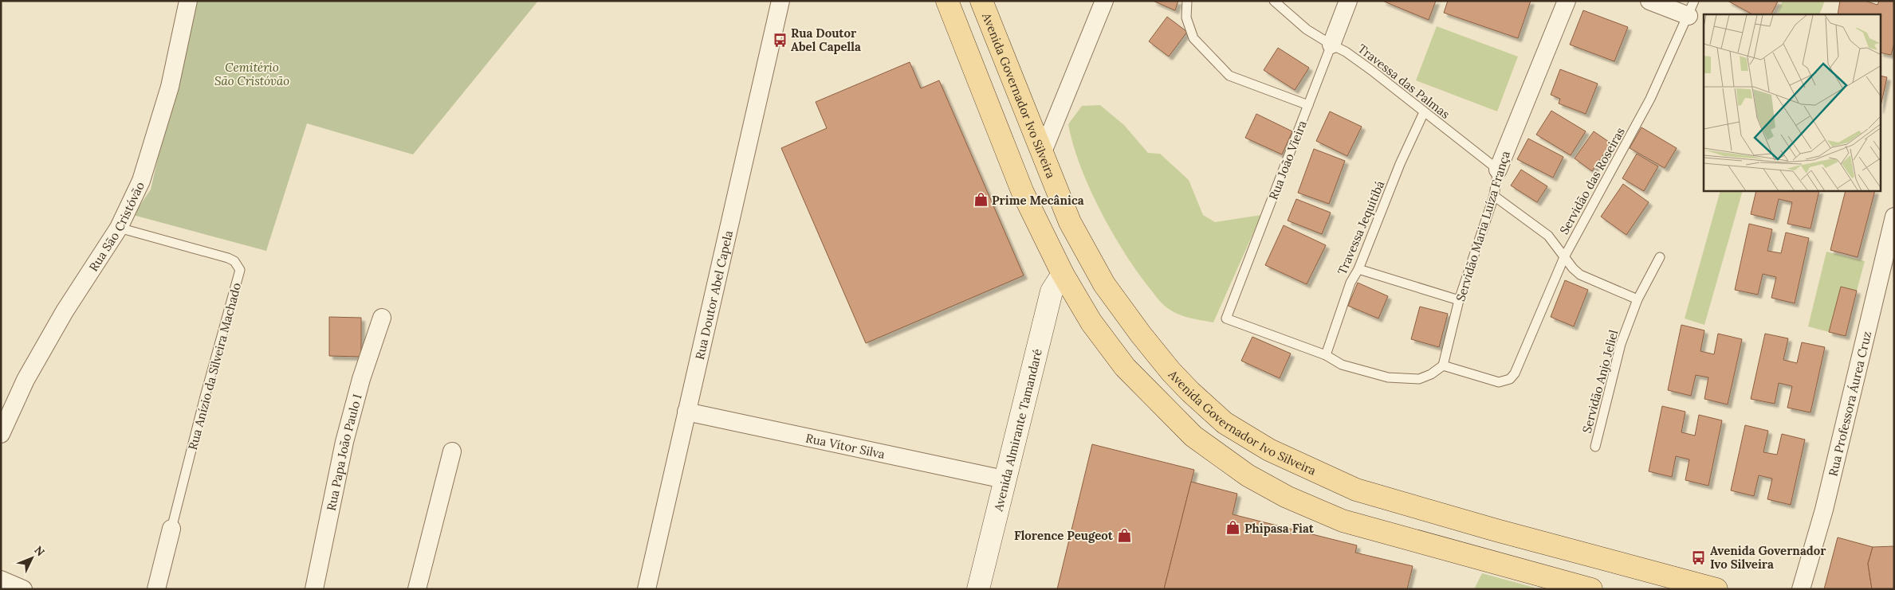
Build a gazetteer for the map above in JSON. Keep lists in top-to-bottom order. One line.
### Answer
{"streets":{"main road":["Avenida Governador Ivo Silveira","Avenida Almirante Tamandaré"],"street":["Rua João Vieira","Rua São Cristóvão","Servidão Maria Luíza França","Rua Doutor Abel Capela","Rua Anízio da Silveira Machado","Rua Professora Áurea Cruz","Rua Vítor Silva","Rua Papa João Paulo I"],"lane":["Travessa das Palmas","Servidão das Roseiras","Travessa Jequitibá","Servidão Anjo Jeliel"]},"crossings":[["Travessa das Palmas","Rua João Vieira"],["Travessa das Palmas","Servidão Maria Luíza França"],["Travessa das Palmas","Travessa Jequitibá"],["Rua João Vieira","Travessa Jequitibá"],["Servidão das Roseiras","Servidão Maria Luíza França"],["Rua São Cristóvão","Rua Anízio da Silveira Machado"],["Rua Doutor Abel Capela","Rua Vítor Silva"],["Avenida Almirante Tamandaré","Rua Vítor Silva"]],"parks":["Cemitério São Cristóvão"],"places":{"bus stop":["Rua Doutor Abel Capella","Avenida Governador Ivo Silveira"],"shop":["Prime Mecânica","Phipasa Fiat","Florence Peugeot"]},"north":"top right"}
